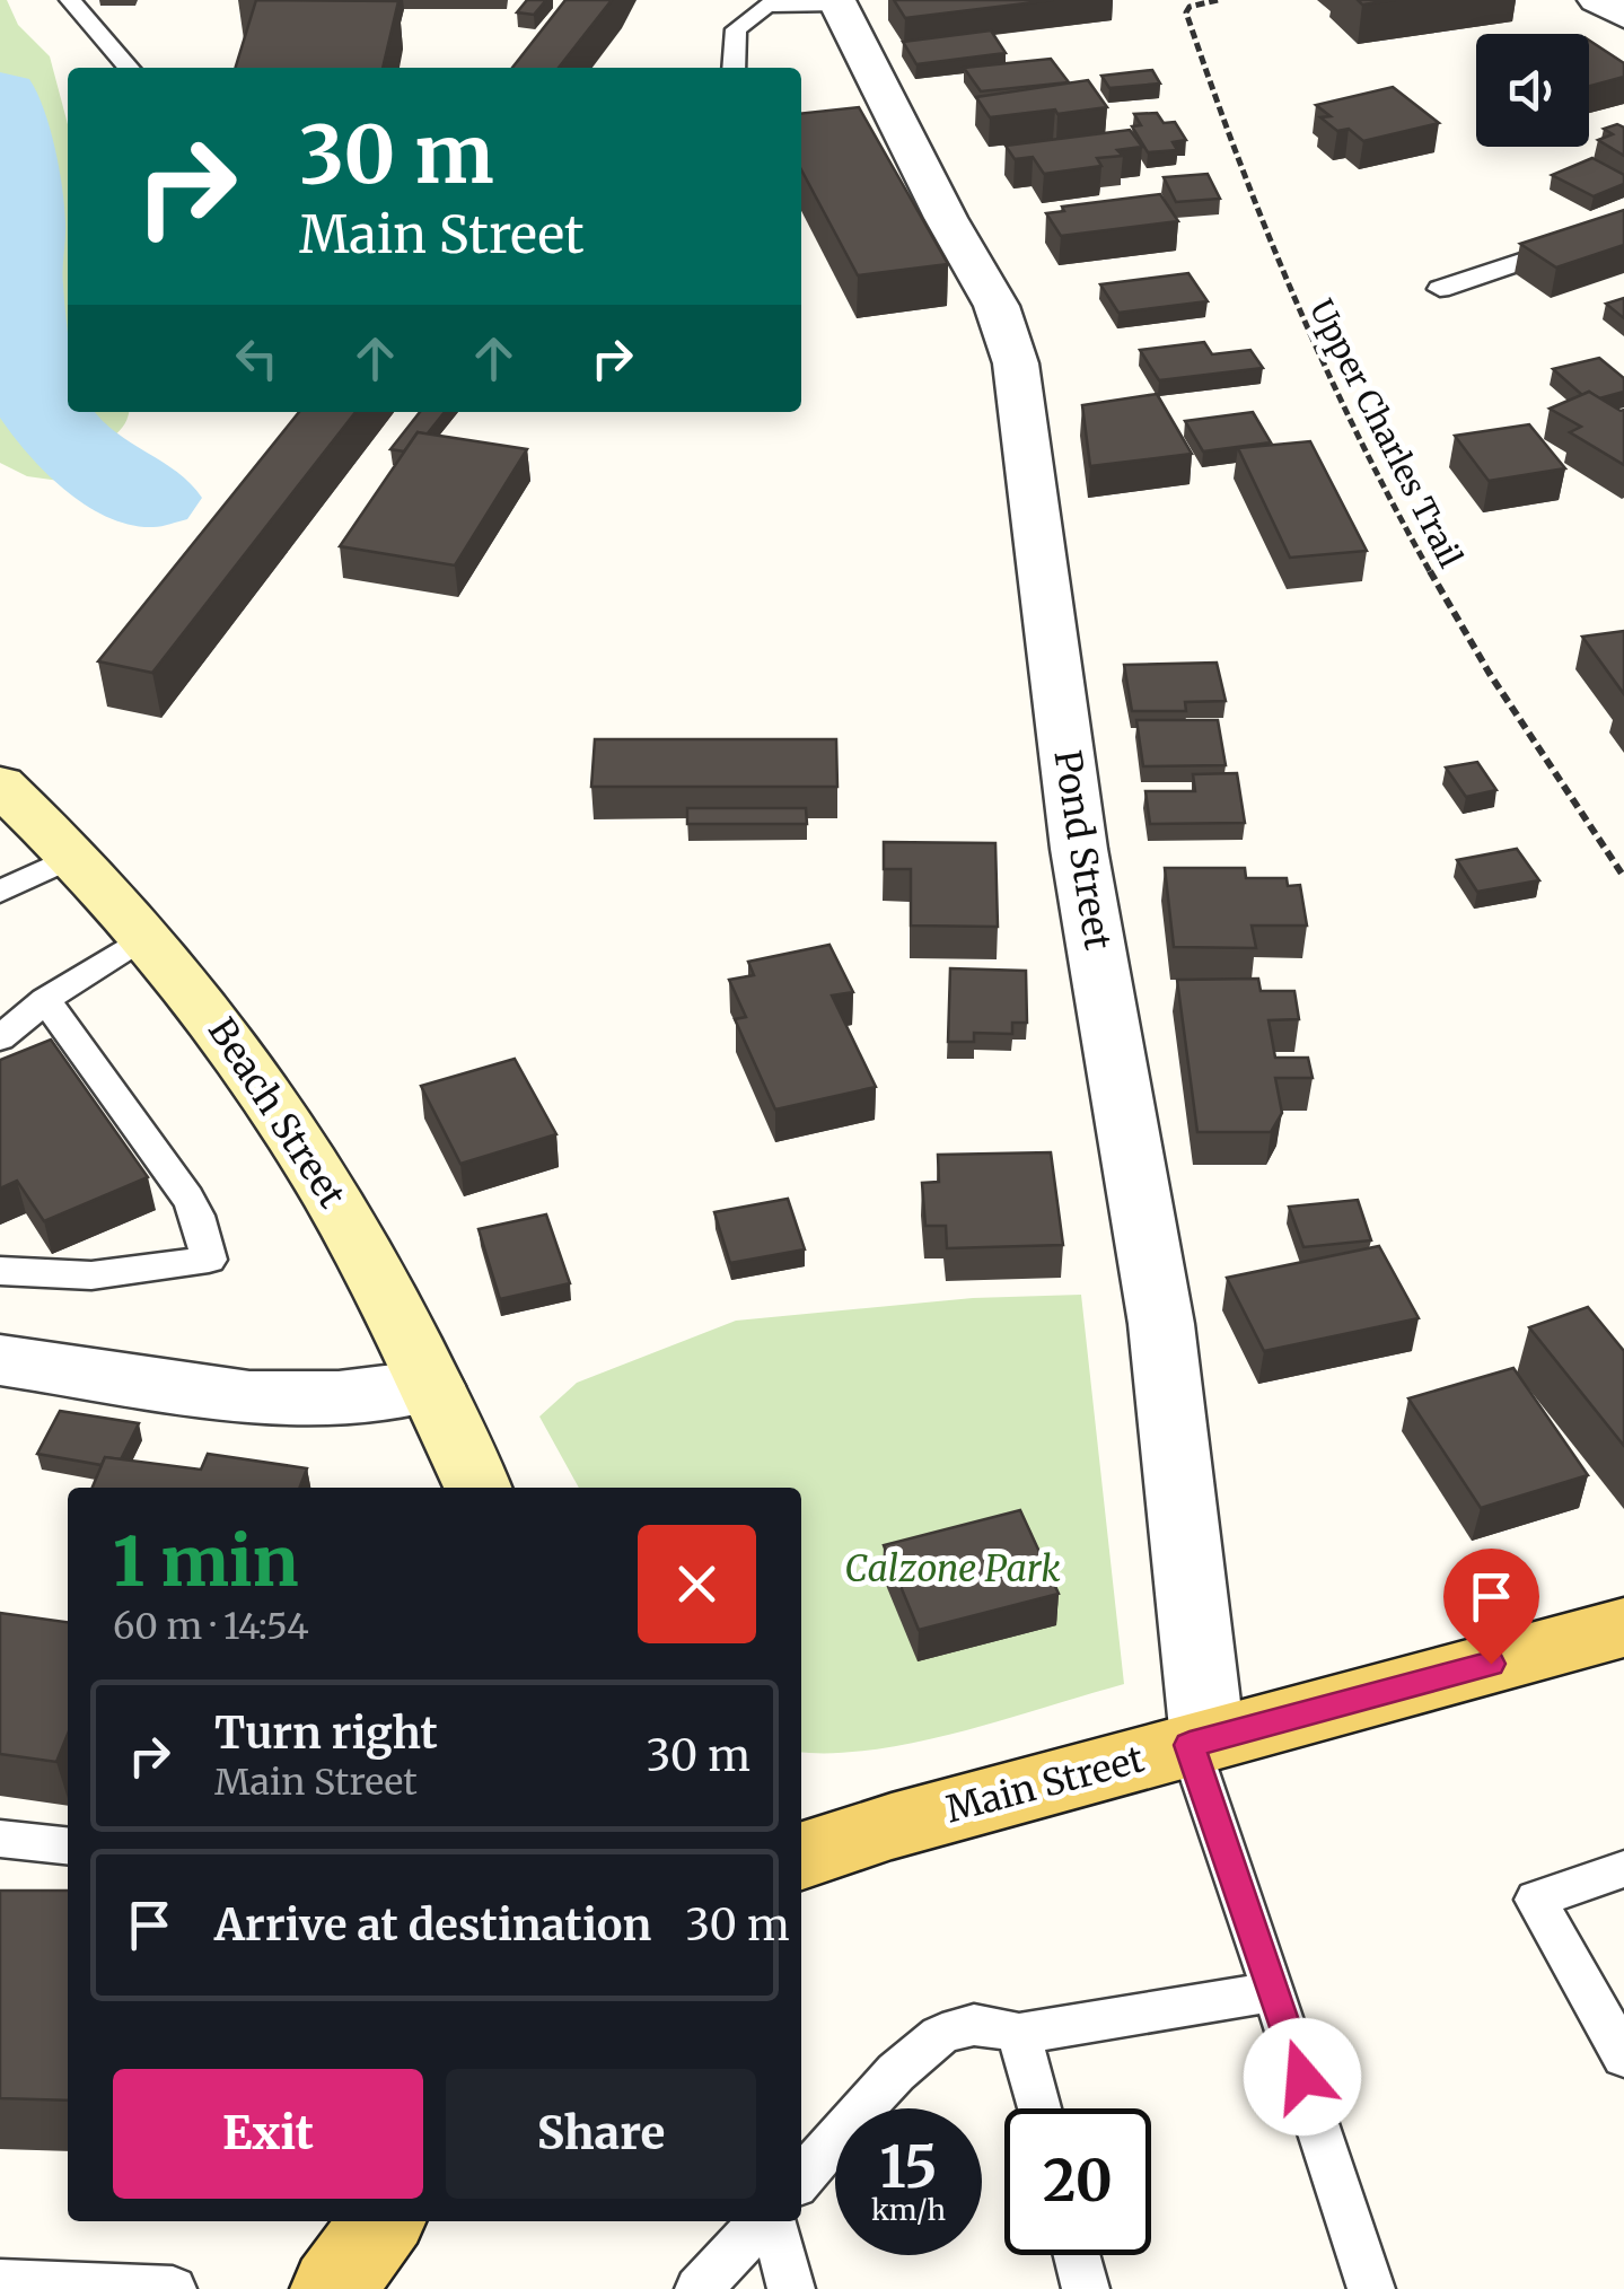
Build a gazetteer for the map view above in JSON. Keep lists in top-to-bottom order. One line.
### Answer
{"streets":{"main road":["Beach Street","Main Street"],"street":["Pond Street"],"path":["Upper Charles Trail"]},"crossings":[["Pond Street","Main Street"]],"parks":["Calzone Park"],"page":{"turn":["30 m","Main Street"],"heading":["1 min","60 m · 14:54"],"list":[{"name":"Turn right","note":"Main Street","value":"30 m"},{"name":"Arrive at destination","value":"30 m"}],"buttons":["Exit","Share"],"speed":"15 km/h","limit":"20"}}
